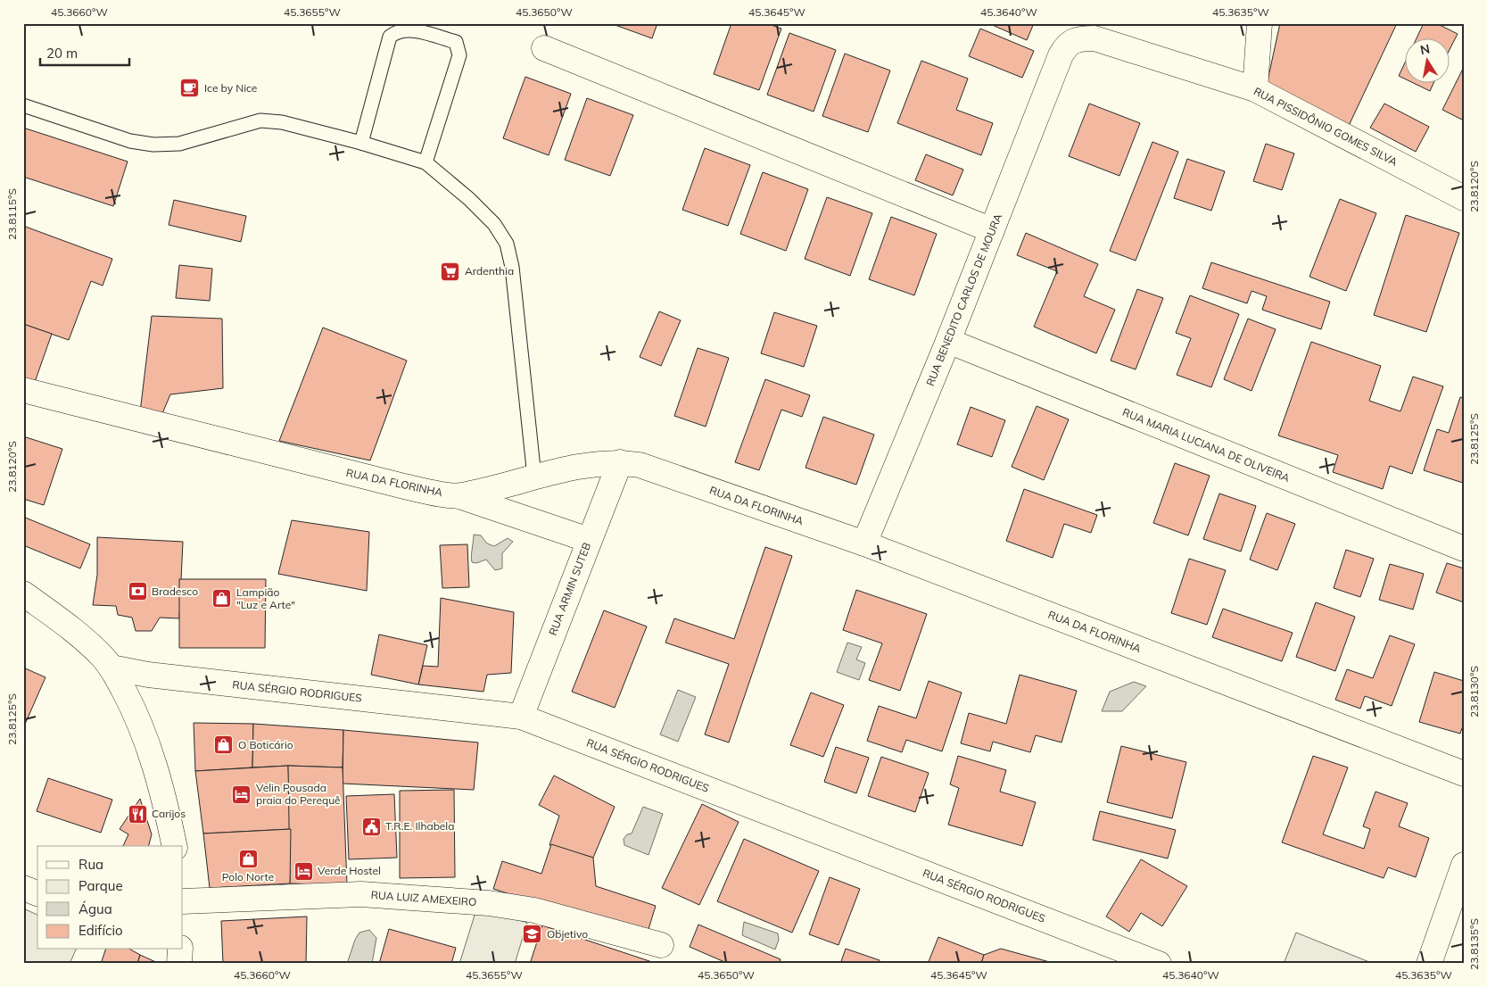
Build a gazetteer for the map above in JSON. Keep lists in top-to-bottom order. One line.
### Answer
{"streets":{"street":["RUA PISSIDÔNIO GOMES SILVA","RUA BENEDITO CARLOS DE MOURA","RUA MARIA LUCIANA DE OLIVEIRA","RUA DA FLORINHA","RUA ARMIN SUTEB","RUA SÉRGIO RODRIGUES","RUA LUIZ AMEXEIRO"]},"crossings":[["RUA PISSIDÔNIO GOMES SILVA","RUA BENEDITO CARLOS DE MOURA"],["RUA BENEDITO CARLOS DE MOURA","RUA MARIA LUCIANA DE OLIVEIRA"],["RUA BENEDITO CARLOS DE MOURA","RUA DA FLORINHA"],["RUA DA FLORINHA","RUA ARMIN SUTEB"],["RUA ARMIN SUTEB","RUA SÉRGIO RODRIGUES"]],"places":{"cafe":["Ice by Nice"],"supermarket":["Ardenthia"],"bank":["Bradesco"],"shop":["Lampião \"Luz e Arte\"","O Boticário","Polo Norte"],"hotel":["Velin Pousada praia do Perequê","Verde Hostel"],"restaurant":["Carijos"],"public building":["T.R.E. Ilhabela"],"school or university":["Objetivo"]},"legend":["Rua","Parque","Água","Edifício"],"scale_bar":"20 m","north":"top","coordinates":["45.3660°W","45.3655°W","45.3650°W","45.3645°W","45.3640°W","45.3635°W","23.8120°S","23.8115°S","23.8125°S","23.8130°S","23.8135°S"]}
